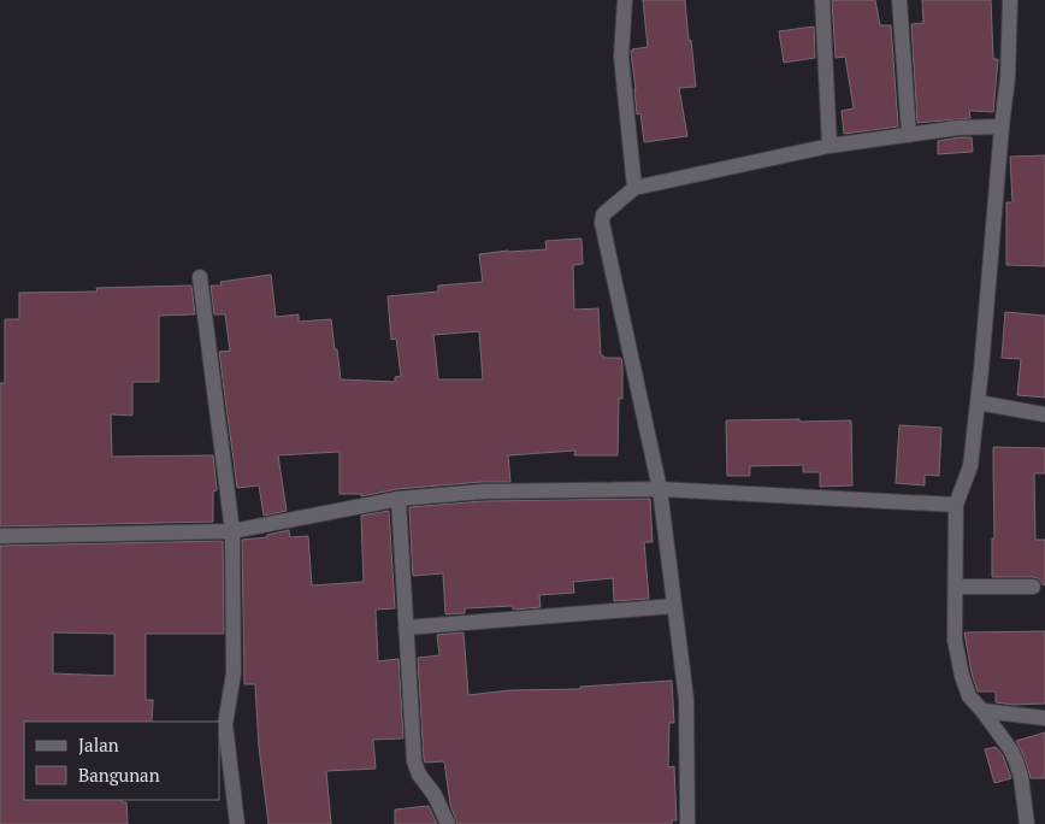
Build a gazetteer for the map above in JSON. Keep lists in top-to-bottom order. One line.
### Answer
{"legend":["Jalan","Bangunan"]}
